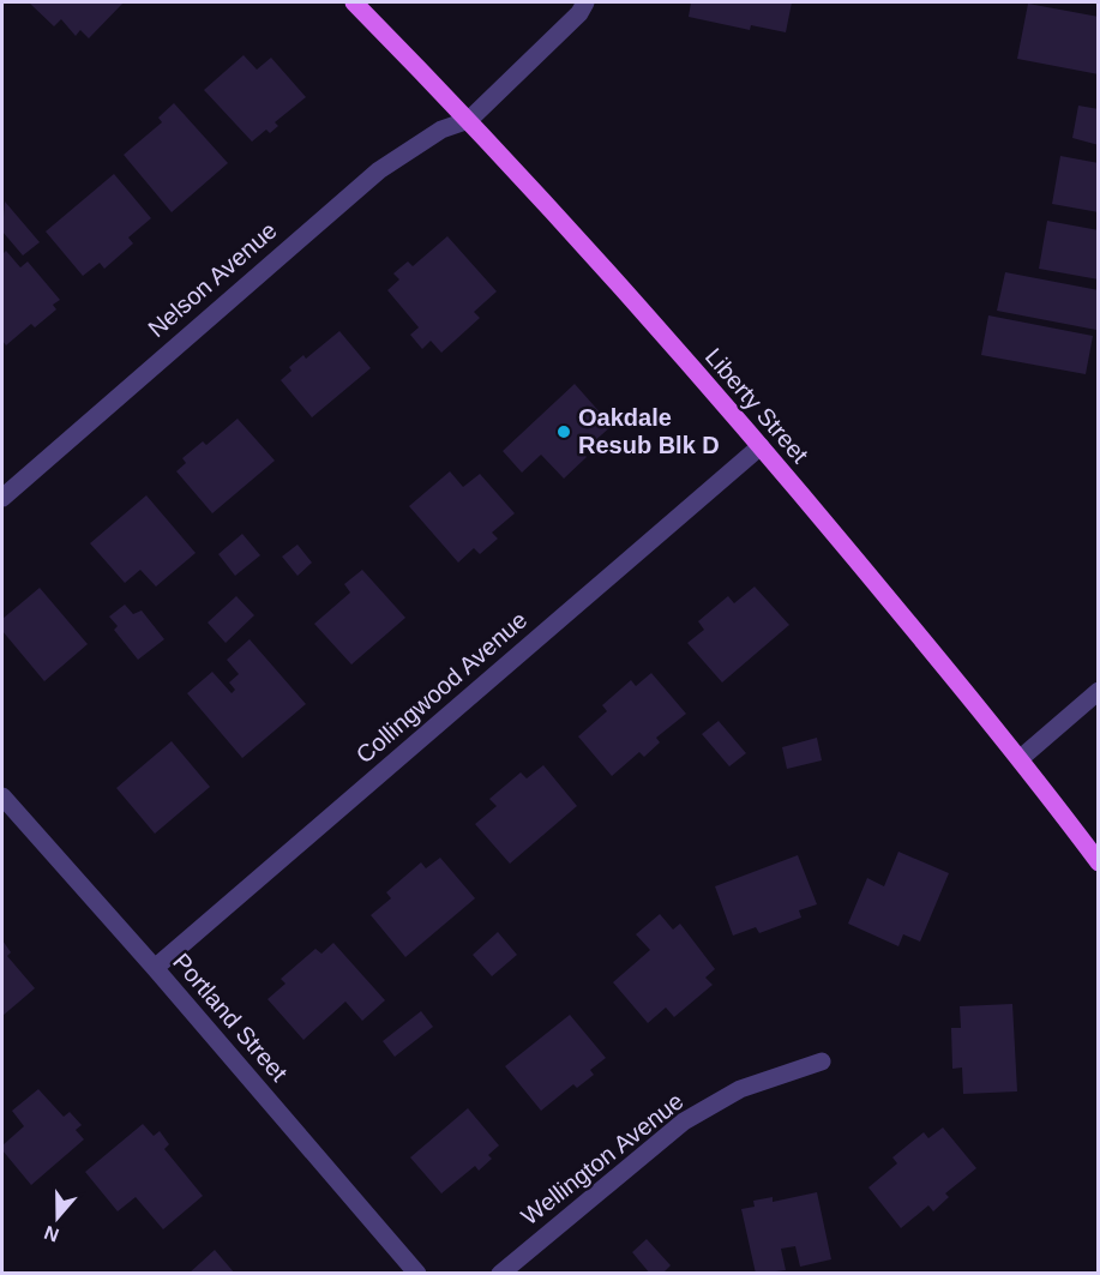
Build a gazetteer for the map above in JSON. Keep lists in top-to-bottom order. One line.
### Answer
{"streets":{"main road":["Liberty Street"],"street":["Nelson Avenue","Collingwood Avenue","Portland Street","Wellington Avenue"]},"crossings":[["Nelson Avenue","Liberty Street"],["Liberty Street","Collingwood Avenue"],["Collingwood Avenue","Portland Street"]],"places":["Oakdale Resub Blk D"],"north":"bottom"}
